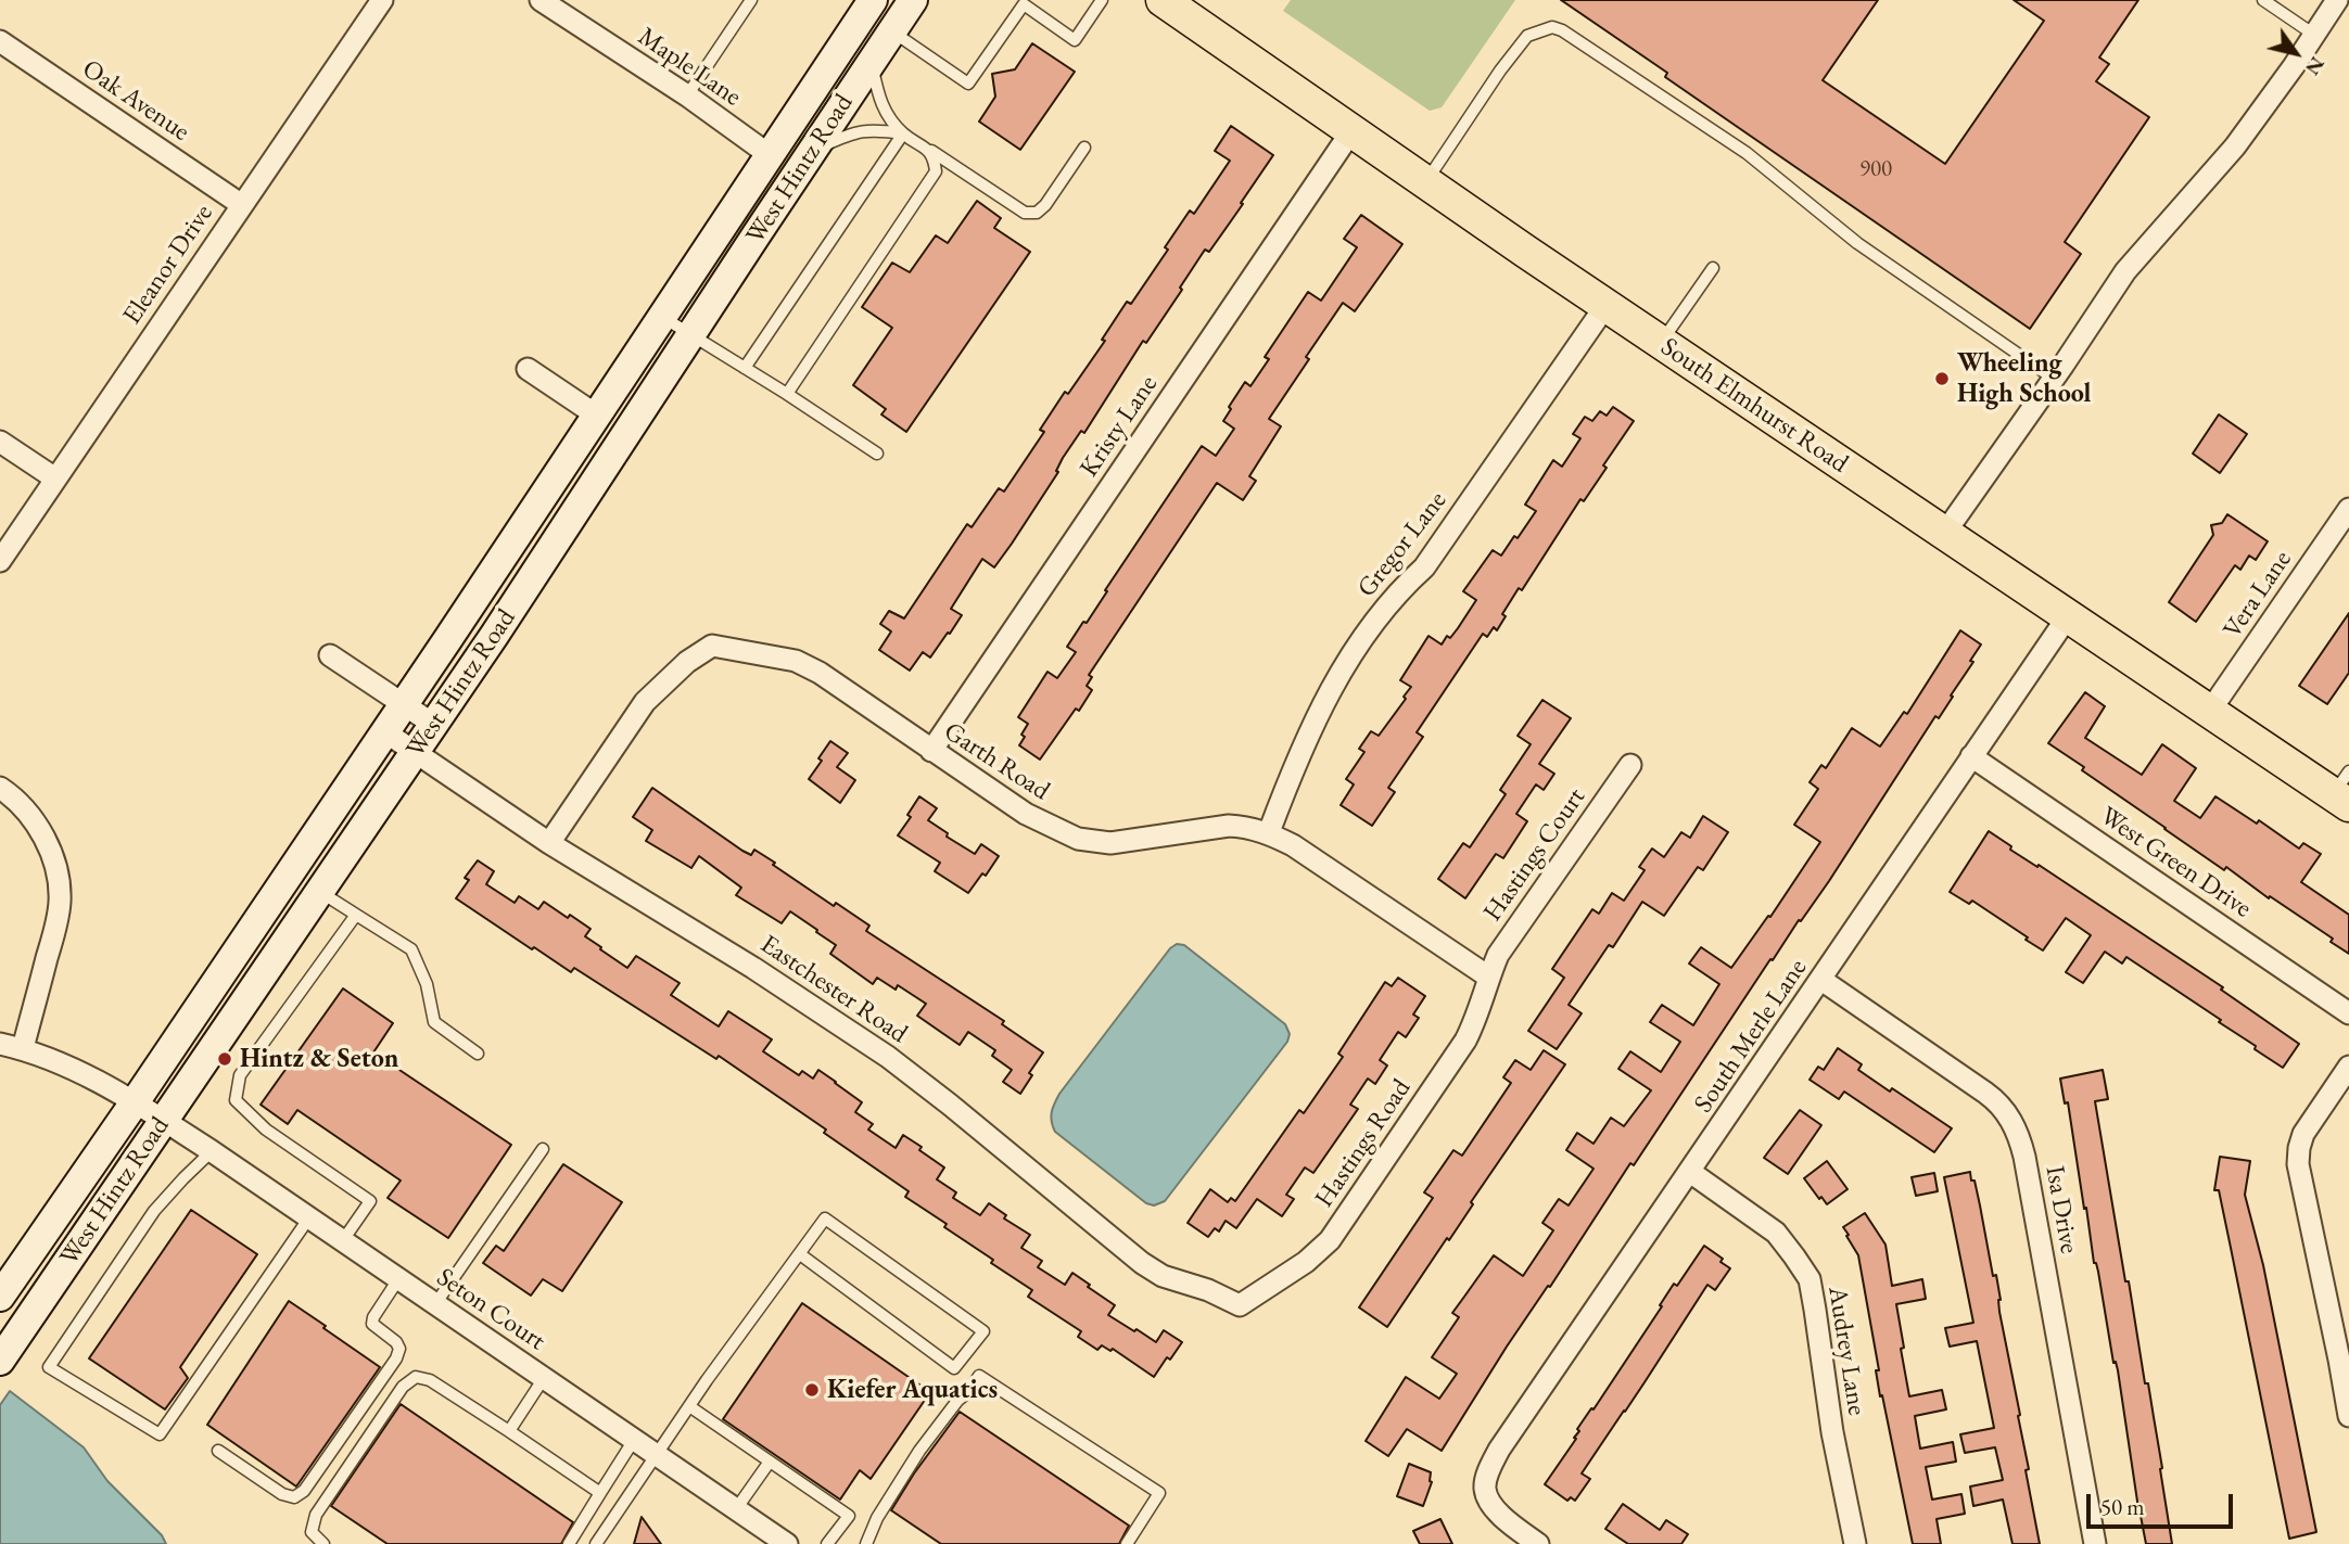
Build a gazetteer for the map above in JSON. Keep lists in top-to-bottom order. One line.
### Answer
{"streets":{"main road":["West Hintz Road","South Elmhurst Road"],"street":["Maple Lane","Oak Avenue","Eleanor Drive","Kristy Lane","Gregor Lane","Vera Lane","Garth Road","Hastings Court","West Green Drive","Eastchester Road","South Merle Lane","Hastings Road","Isa Drive","Seton Court","Audrey Lane"]},"crossings":[["Maple Lane","West Hintz Road"],["Oak Avenue","Eleanor Drive"],["West Hintz Road","Eastchester Road"],["West Hintz Road","Seton Court"],["South Elmhurst Road","Kristy Lane"],["South Elmhurst Road","Gregor Lane"],["South Elmhurst Road","Vera Lane"],["South Elmhurst Road","South Merle Lane"],["Kristy Lane","Garth Road"],["Gregor Lane","Garth Road"],["Garth Road","Hastings Court"],["Garth Road","Eastchester Road"],["Garth Road","Hastings Road"],["Hastings Court","Hastings Road"],["West Green Drive","South Merle Lane"],["Eastchester Road","Hastings Road"],["South Merle Lane","Isa Drive"],["South Merle Lane","Audrey Lane"]],"places":["Wheeling High School","Hintz & Seton","Kiefer Aquatics"],"house_numbers":["900"],"scale_bar":"50 m","north":"bottom right"}
